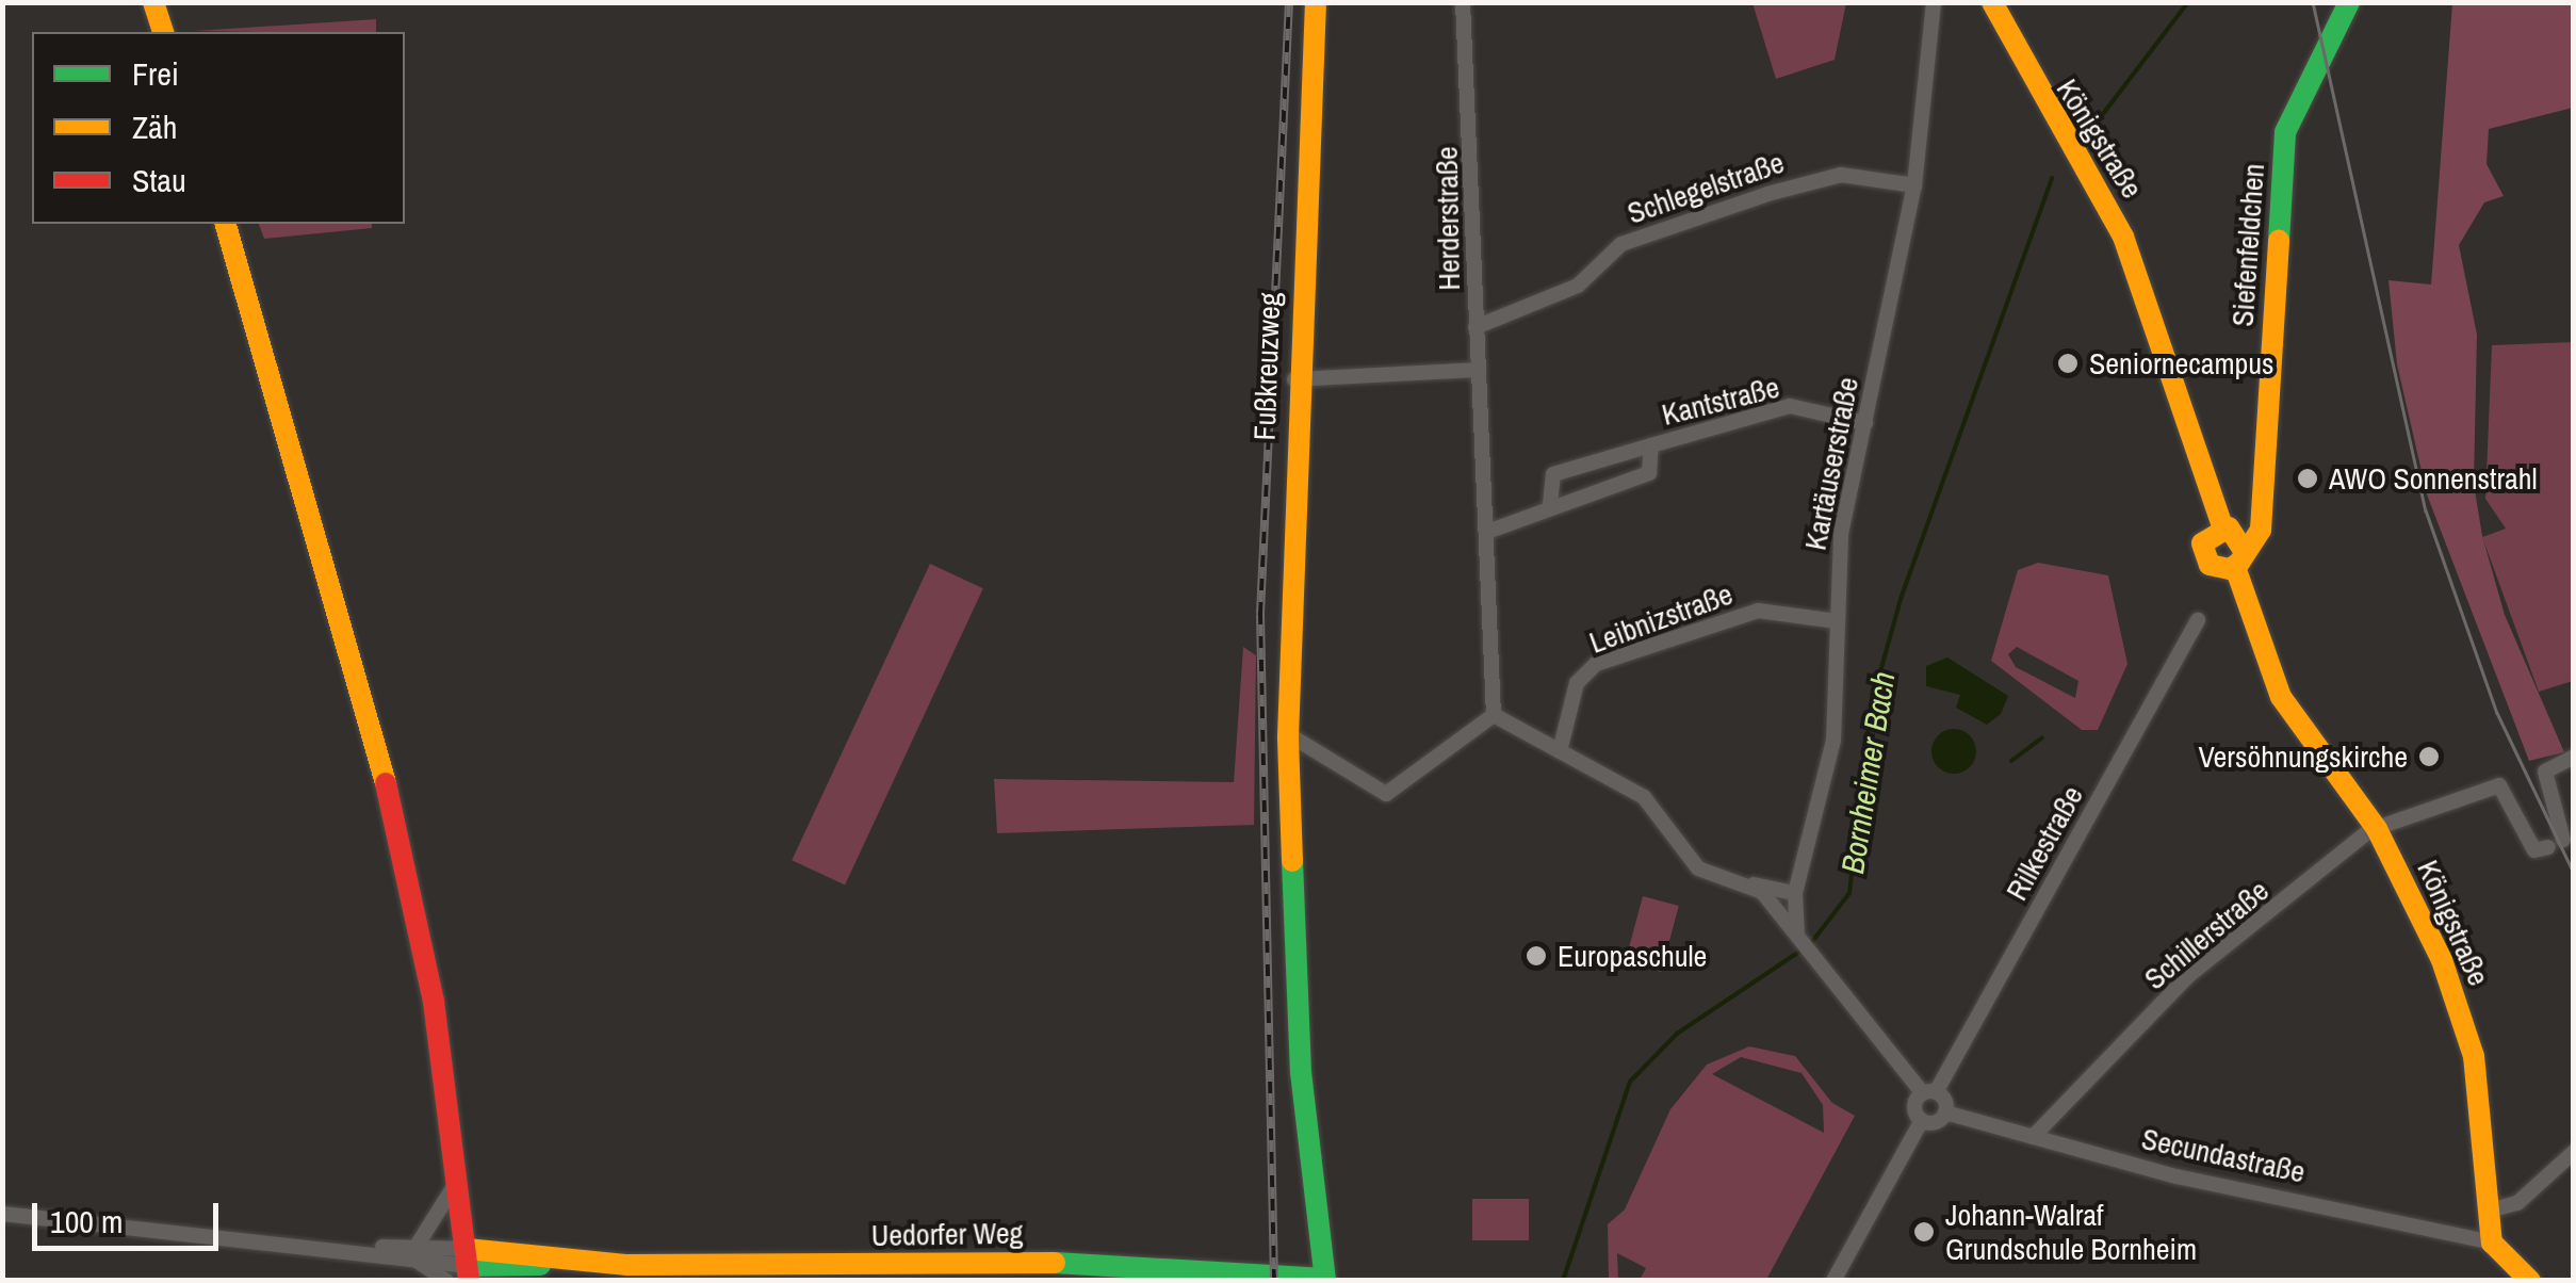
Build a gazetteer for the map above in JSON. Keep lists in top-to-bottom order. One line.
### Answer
{"streets":{"street":["Königstraße","Schlegelstraße","Herderstraße","Siefenfeldchen","Fußkreuzweg","Kantstraße","Kartäuserstraße","Leibnizstraße","Rilkestraße","Schillerstraße","Secundastraße","Uedorfer Weg"]},"crossings":[["Königstraße","Siefenfeldchen"],["Königstraße","Schillerstraße"],["Königstraße","Secundastraße"],["Schlegelstraße","Herderstraße"],["Schlegelstraße","Kartäuserstraße"],["Herderstraße","Kantstraße"],["Fußkreuzweg","Uedorfer Weg"],["Kantstraße","Kartäuserstraße"],["Kartäuserstraße","Leibnizstraße"],["Schillerstraße","Secundastraße"]],"water":["Bornheimer Bach"],"places":["Seniornecampus","AWO Sonnenstrahl","Versöhnungskirche","Europaschule","Johann-Walraf Grundschule Bornheim"],"legend":["Frei","Zäh","Stau"],"scale_bar":"100 m"}
